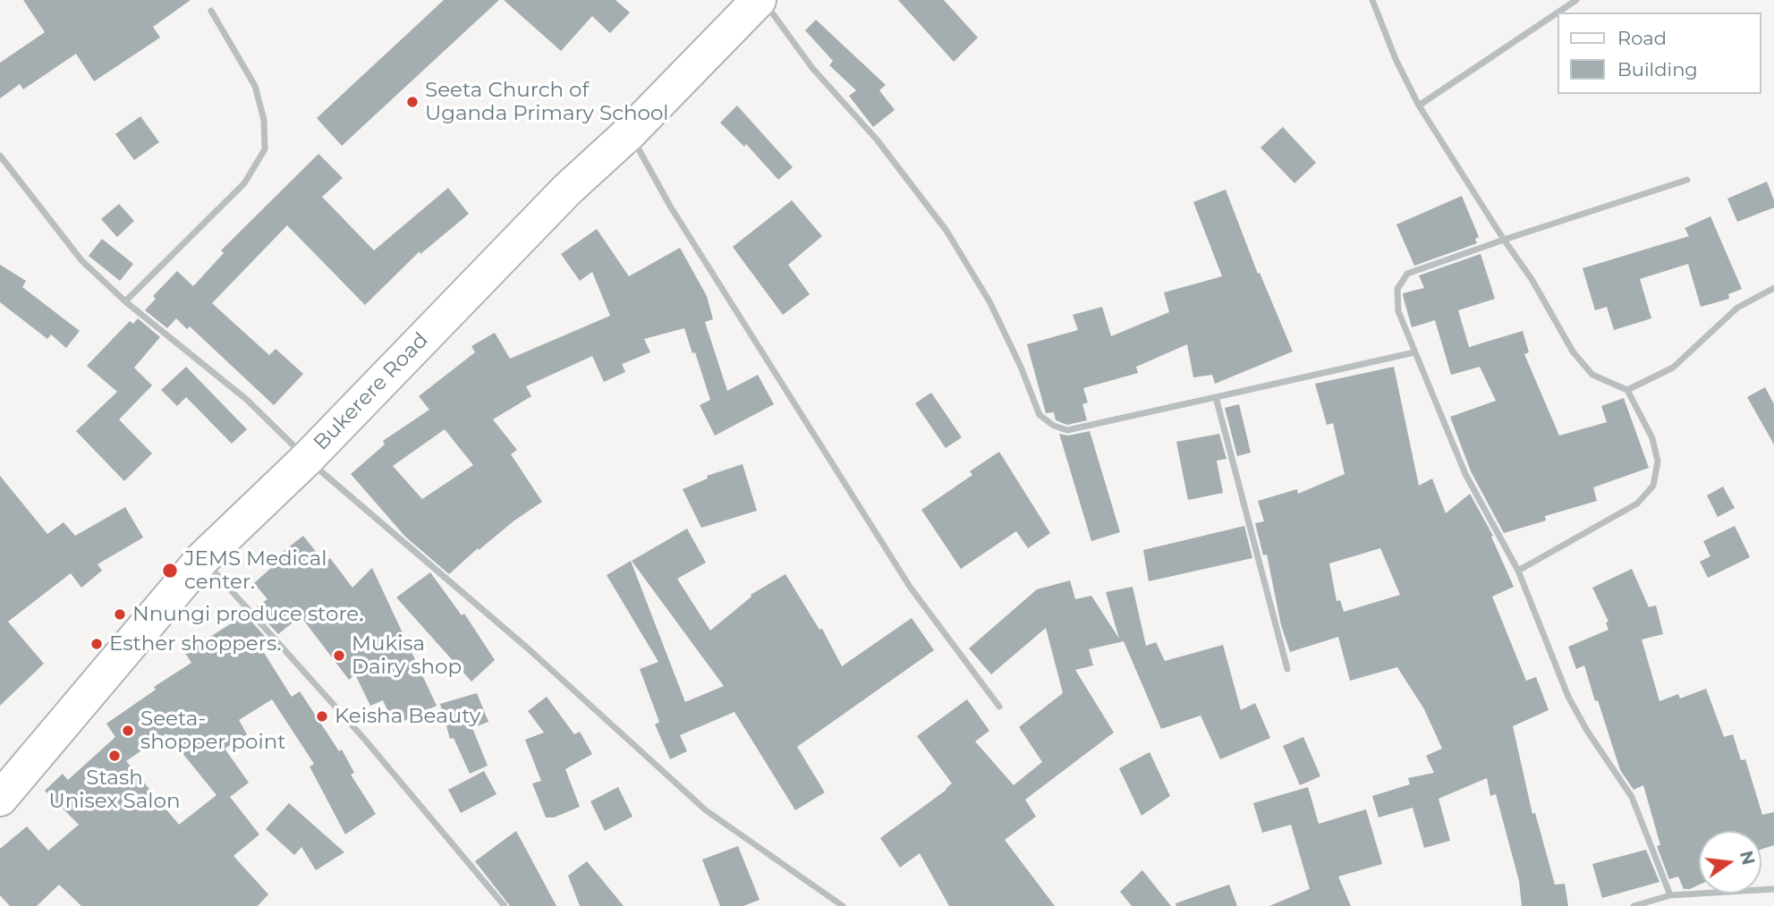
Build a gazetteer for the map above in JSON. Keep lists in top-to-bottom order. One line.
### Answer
{"streets":{"main road":["Bukerere Road"]},"places":["Seeta Church of Uganda Primary School","JEMS Medical center.","Nnungi produce store.","Esther shoppers.","Mukisa Dairy shop","Keisha Beauty","Seeta- shopper point","Stash Unisex Salon"],"legend":["Road","Building"],"north":"right"}
